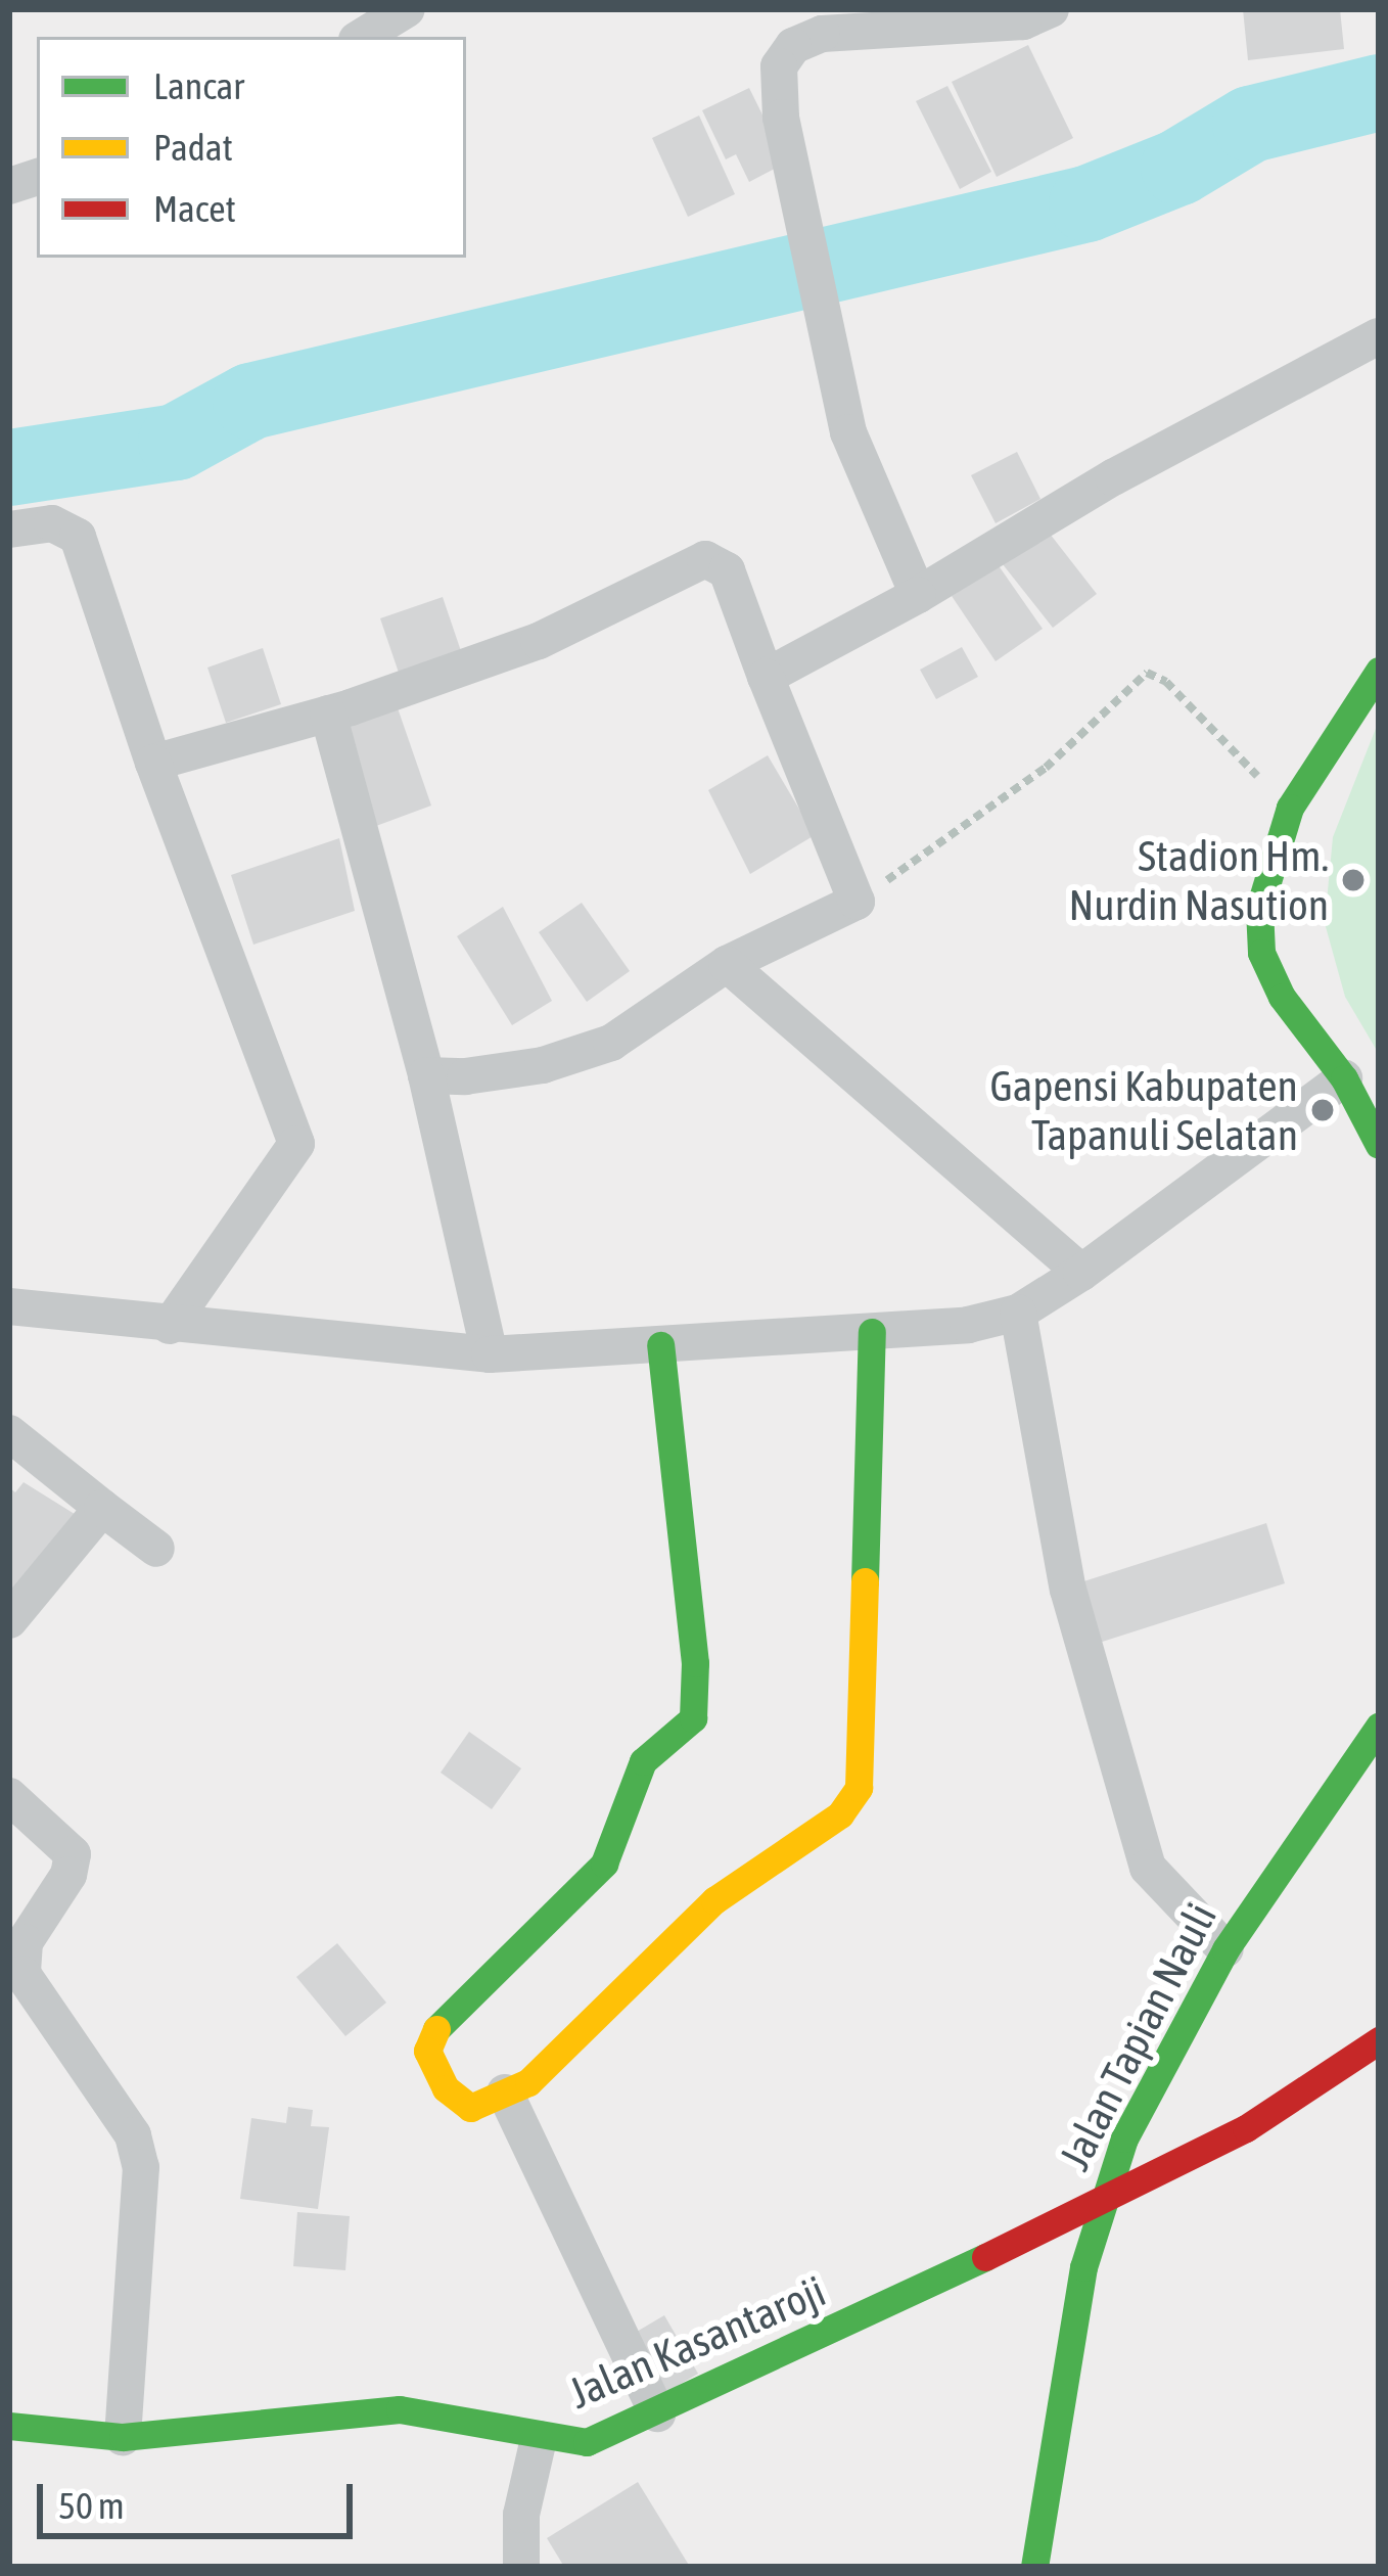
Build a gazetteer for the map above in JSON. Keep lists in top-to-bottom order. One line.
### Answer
{"streets":{"street":["Jalan Tapian Nauli","Jalan Kasantaroji"]},"crossings":[["Jalan Tapian Nauli","Jalan Kasantaroji"]],"places":["Stadion Hm. Nurdin Nasution","Gapensi Kabupaten Tapanuli Selatan"],"legend":["Lancar","Padat","Macet"],"scale_bar":"50 m"}
